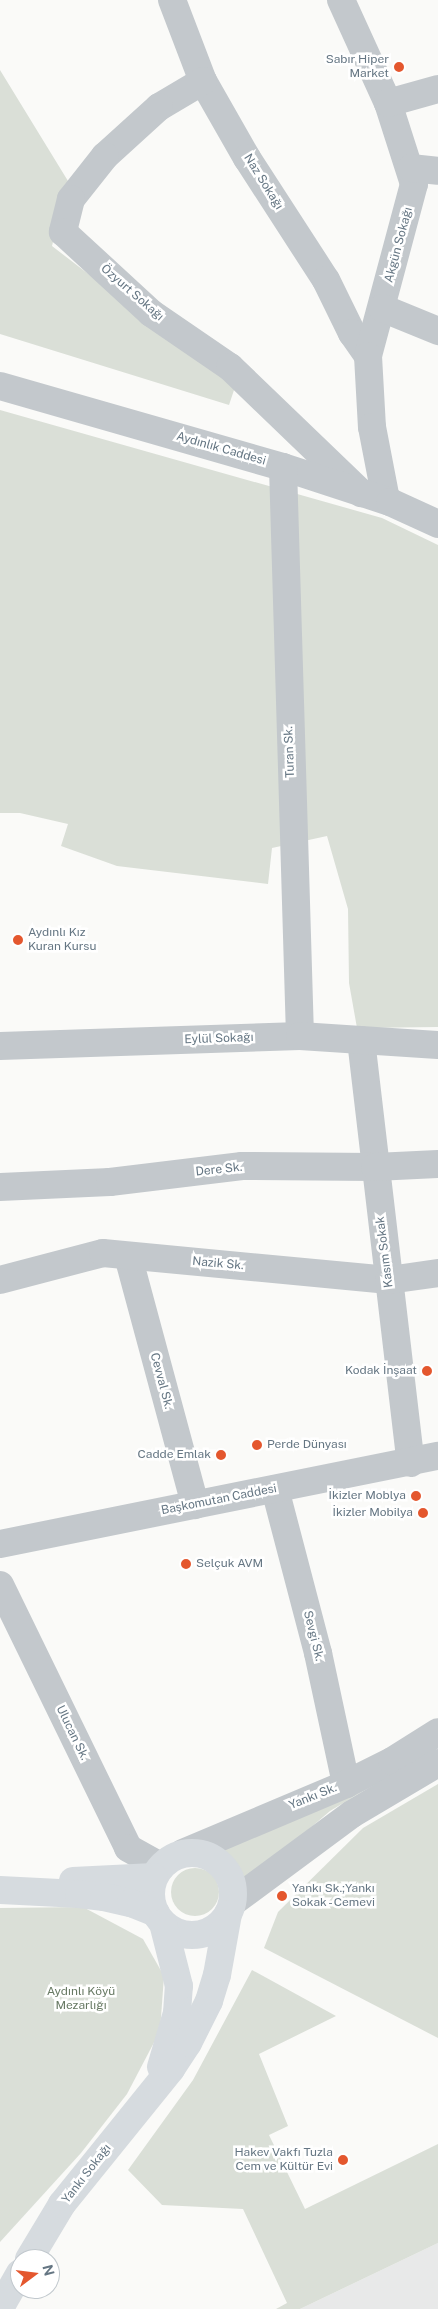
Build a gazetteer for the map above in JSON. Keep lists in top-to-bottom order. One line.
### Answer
{"streets":{"main road":["Yankı Sokağı"],"street":["Naz Sokağı","Akgün Sokağı","Özyurt Sokağı","Aydınlık Caddesi","Turan Sk.","Eylül Sokağı","Dere Sk.","Kasım Sokak","Nazik Sk.","Cevval Sk.","Başkomutan Caddesi","Sevgi Sk.","Ulucan Sk.","Yankı Sk."]},"crossings":[["Naz Sokağı","Akgün Sokağı"],["Naz Sokağı","Özyurt Sokağı"],["Akgün Sokağı","Özyurt Sokağı"],["Akgün Sokağı","Aydınlık Caddesi"],["Özyurt Sokağı","Aydınlık Caddesi"],["Aydınlık Caddesi","Turan Sk."],["Turan Sk.","Eylül Sokağı"],["Eylül Sokağı","Kasım Sokak"],["Dere Sk.","Kasım Sokak"],["Kasım Sokak","Nazik Sk."],["Kasım Sokak","Başkomutan Caddesi"],["Nazik Sk.","Cevval Sk."],["Cevval Sk.","Başkomutan Caddesi"],["Başkomutan Caddesi","Sevgi Sk."],["Sevgi Sk.","Yankı Sk."],["Ulucan Sk.","Yankı Sk."],["Ulucan Sk.","Yankı Sokağı"],["Yankı Sk.","Yankı Sokağı"]],"parks":["Aydınlı Köyü Mezarlığı"],"places":["Sabır Hiper Market","Aydınlı Kız Kuran Kursu","Kodak İnşaat","Perde Dünyası","Cadde Emlak","İkizler Moblya","İkizler Mobilya","Selçuk AVM","Yankı Sk.;Yankı Sokak - Cemevi","Hakev Vakfı Tuzla Cem ve Kültür Evi"],"north":"right"}
